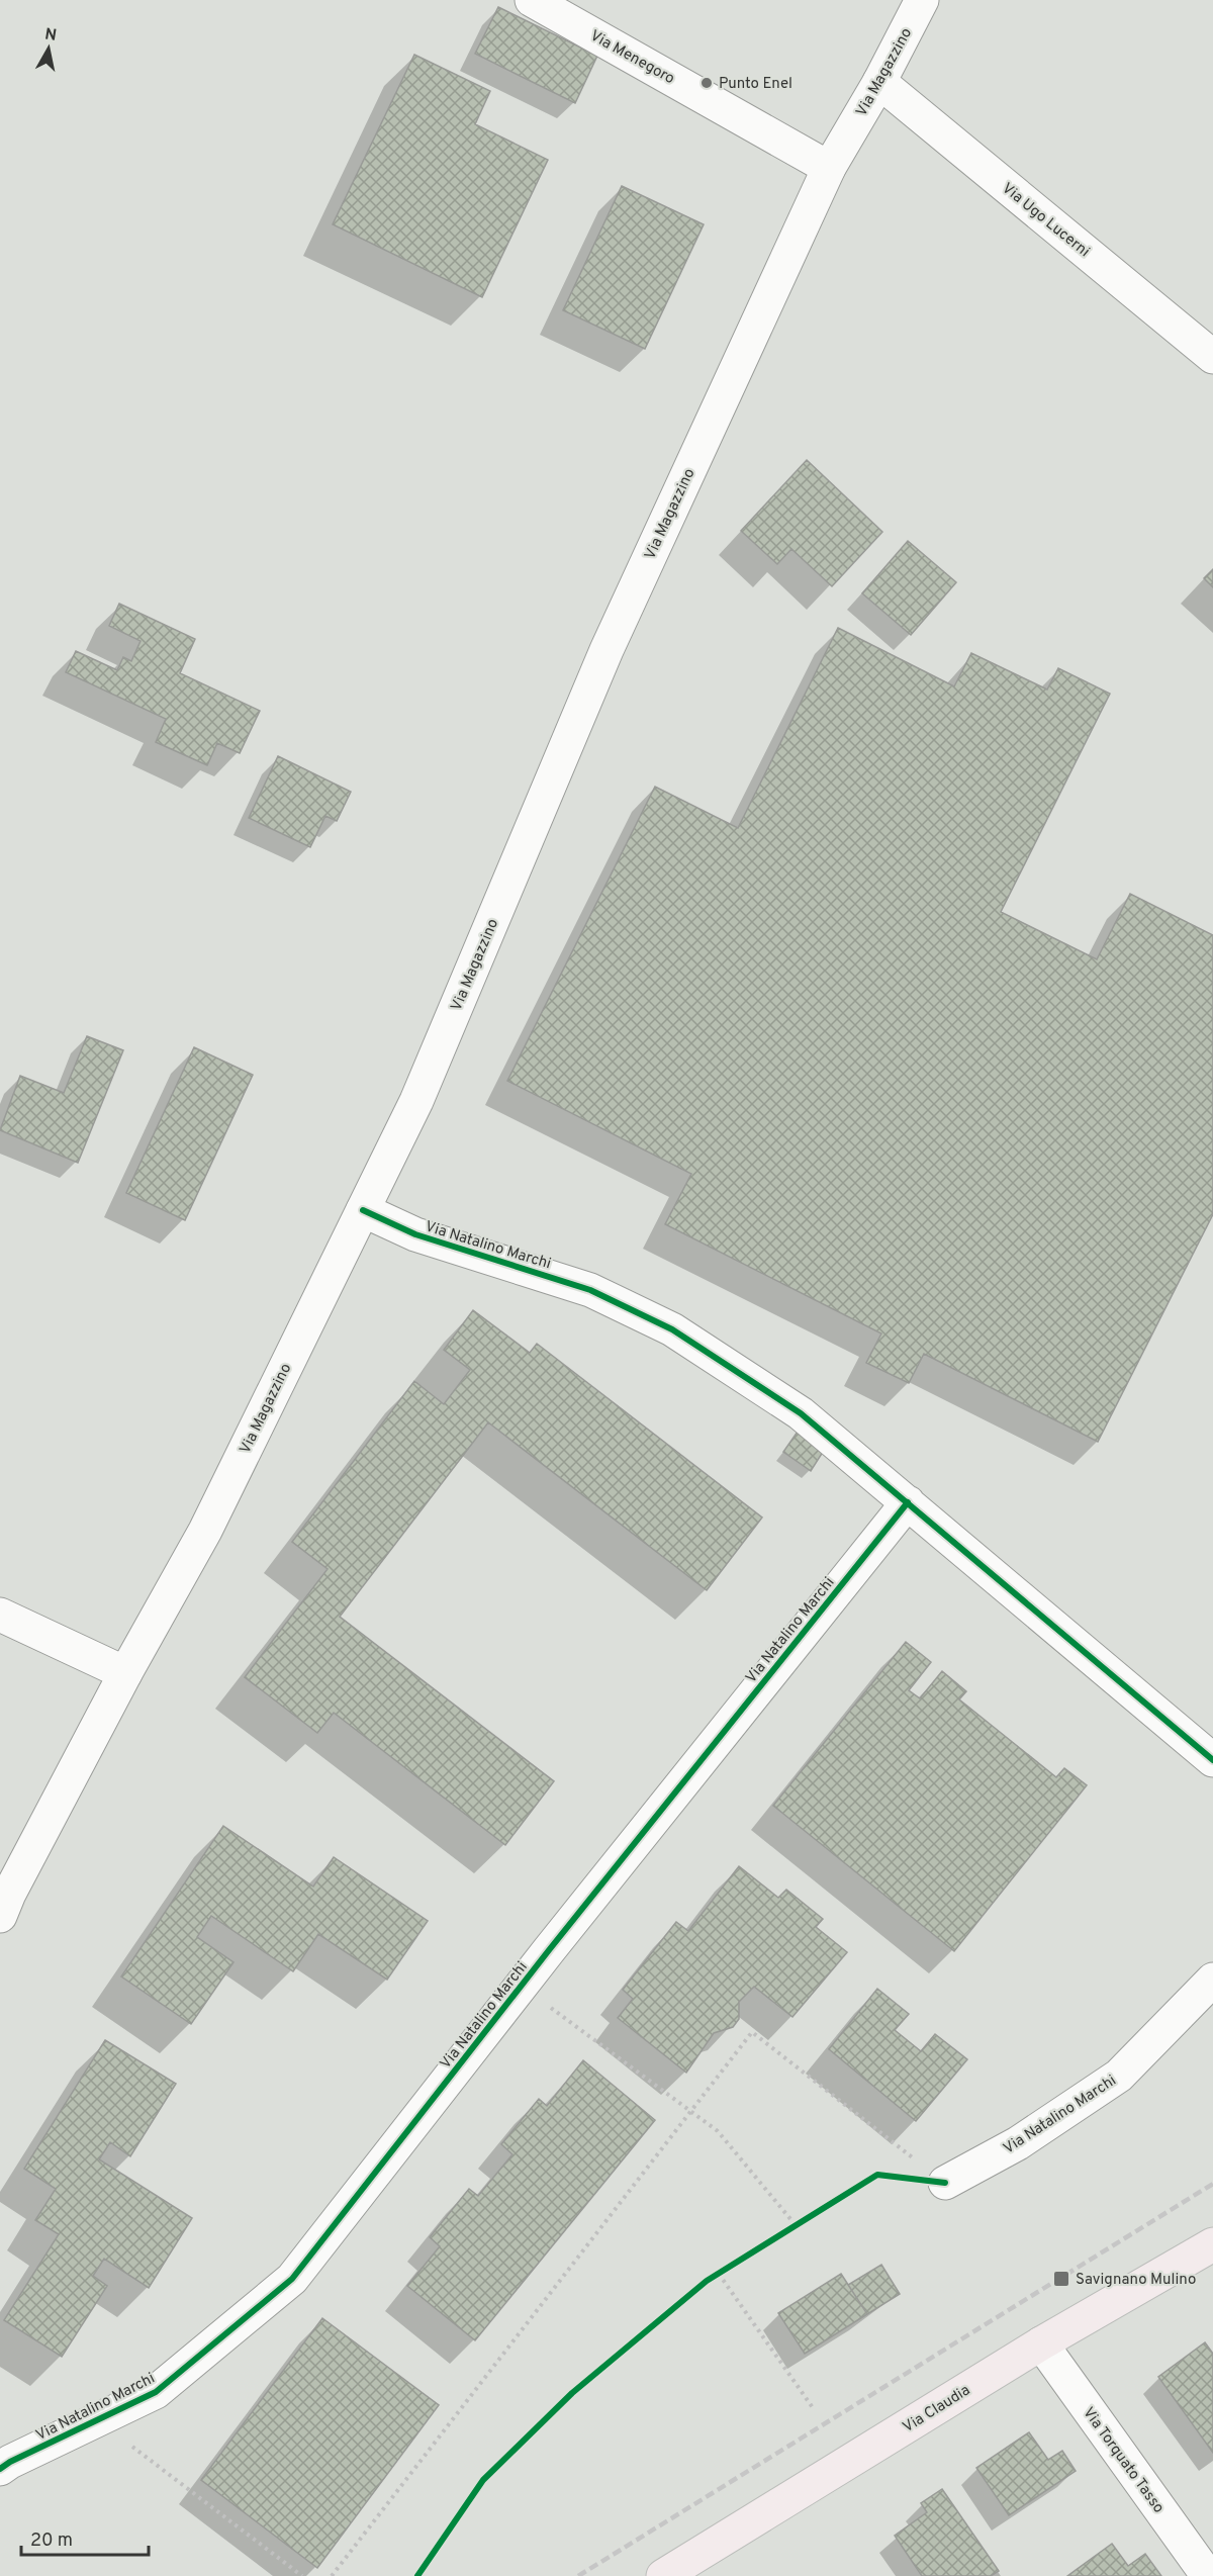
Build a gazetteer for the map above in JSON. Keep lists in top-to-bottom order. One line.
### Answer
{"streets":{"main road":["Via Claudia"],"street":["Via Menegoro","Via Magazzino","Via Ugo Lucerni","Via Natalino Marchi","Via Torquato Tasso"]},"crossings":[["Via Menegoro","Via Magazzino"],["Via Magazzino","Via Ugo Lucerni"],["Via Magazzino","Via Natalino Marchi"],["Via Claudia","Via Torquato Tasso"]],"places":{"other":["Punto Enel"],"transit":["Savignano Mulino"]},"scale_bar":"20 m","north":"top"}
